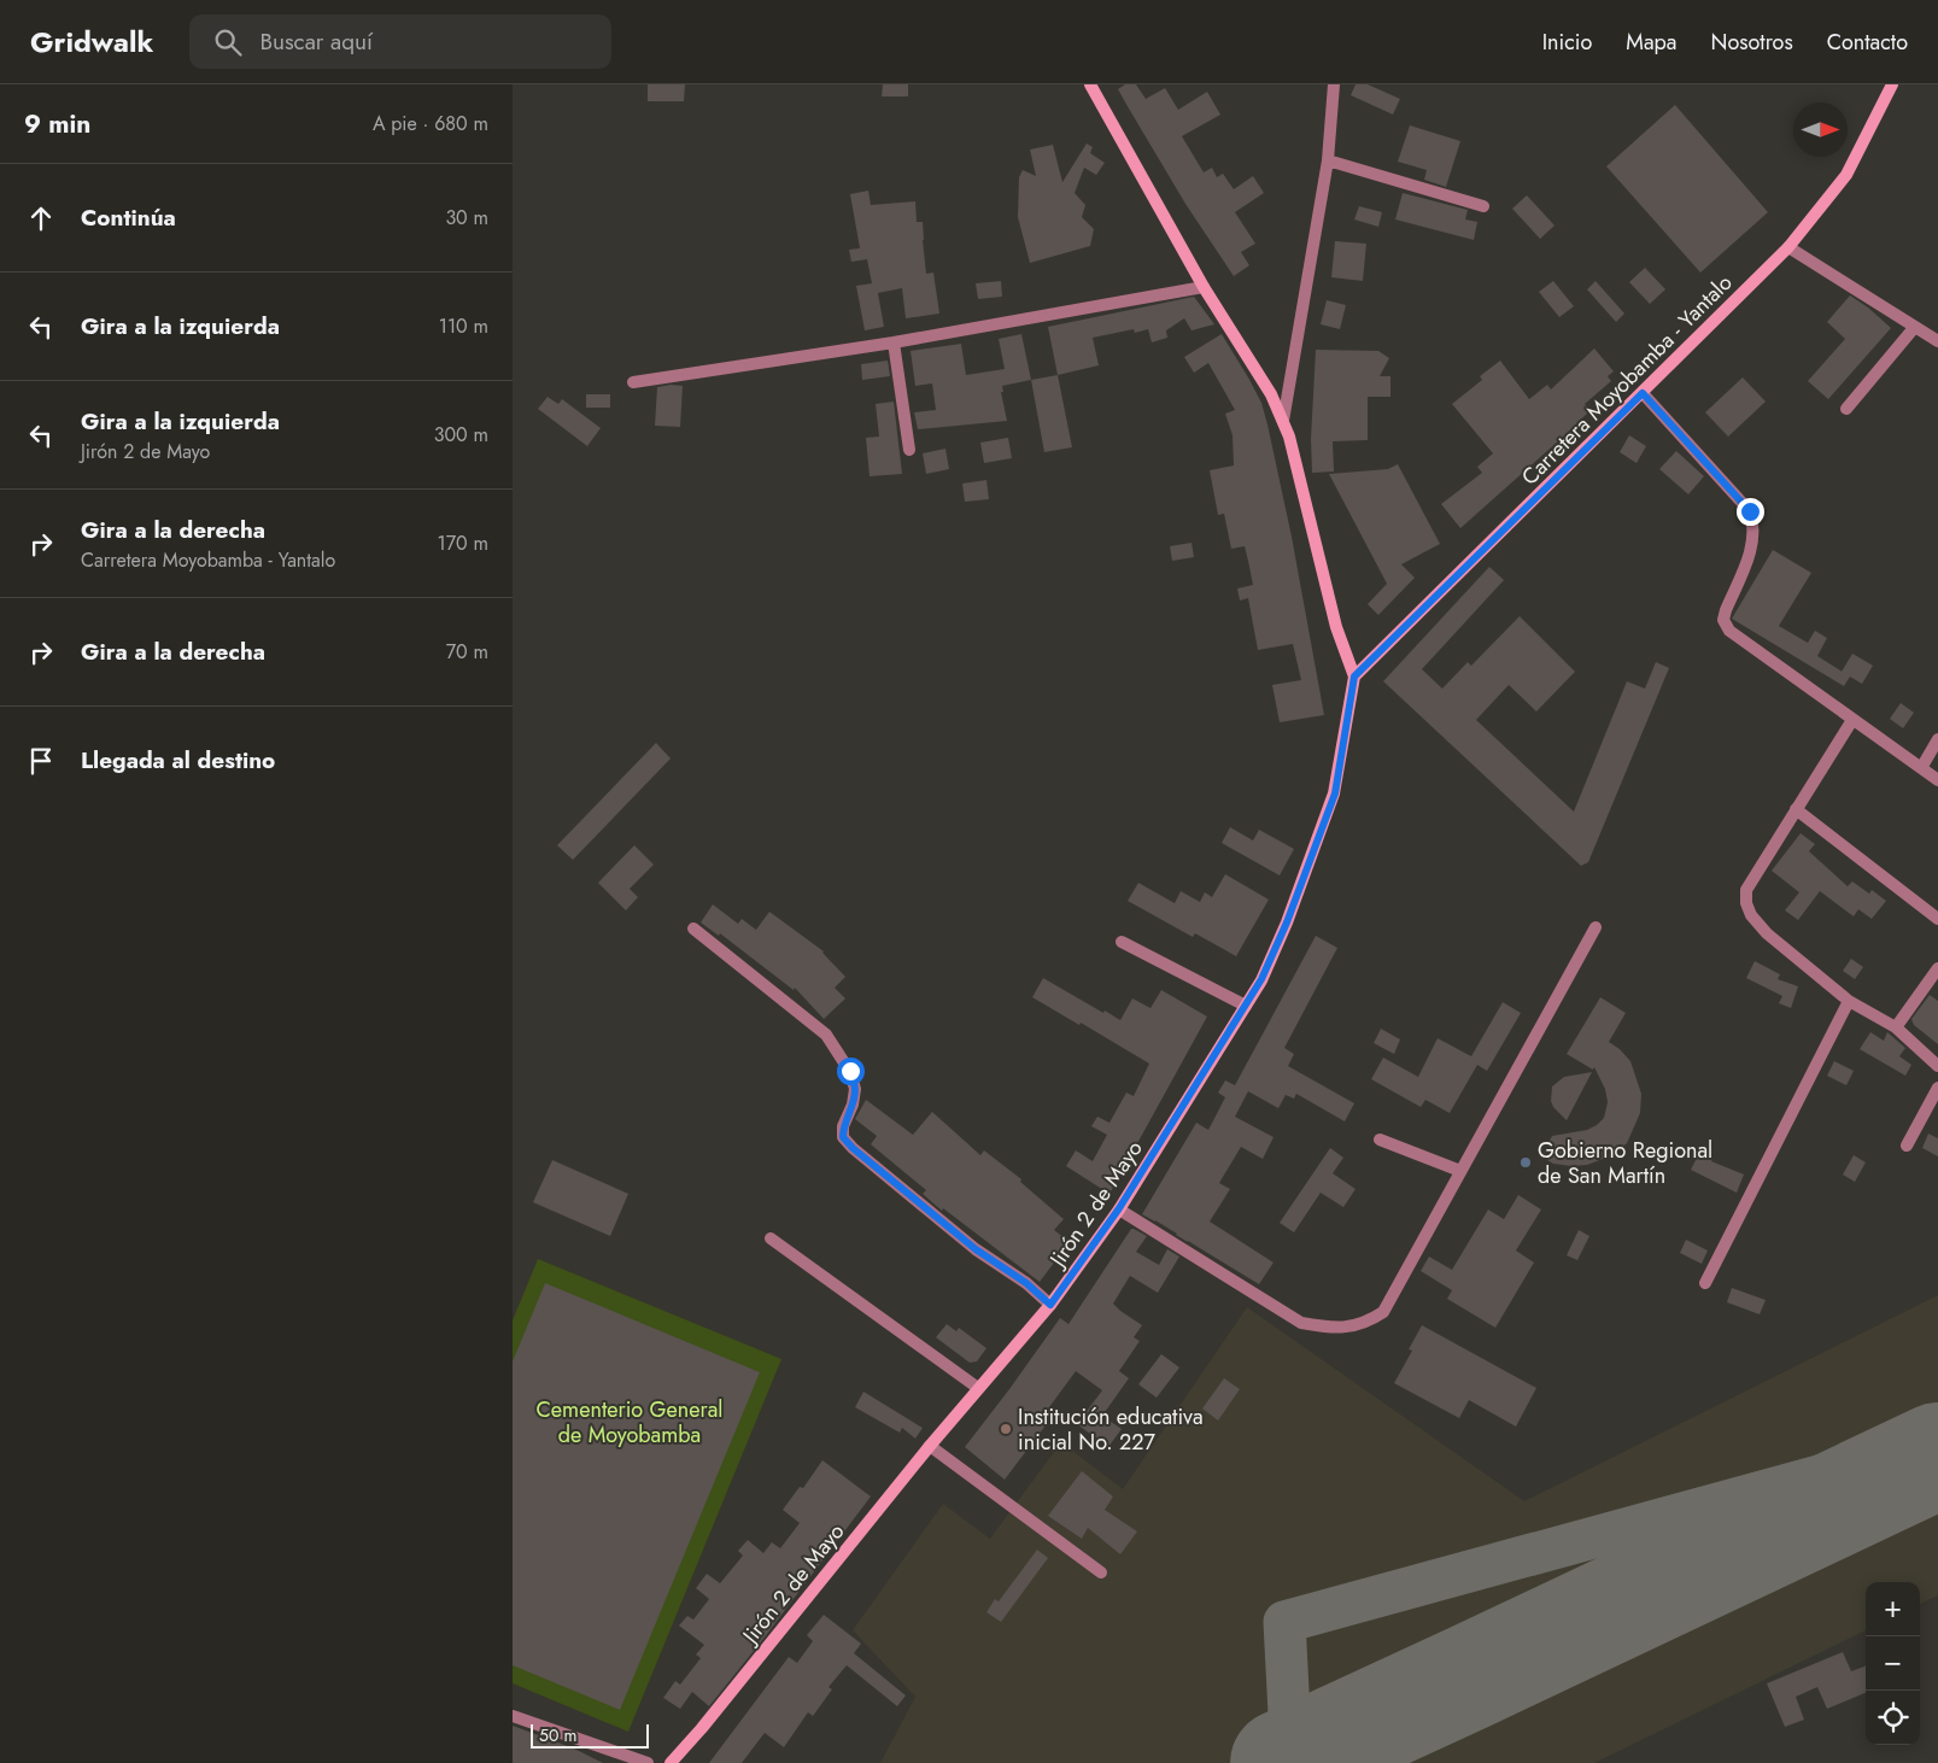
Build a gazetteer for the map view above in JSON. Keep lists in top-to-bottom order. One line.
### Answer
{"streets":{"main road":["Carretera Moyobamba - Yantalo","Jirón 2 de Mayo"]},"crossings":[["Carretera Moyobamba - Yantalo","Jirón 2 de Mayo"]],"parks":["Cementerio General de Moyobamba"],"places":["Gobierno Regional de San Martín","Institución educativa inicial No. 227"],"scale_bar":"50 m","north":"right","page":{"header":"Gridwalk","search":"Buscar aquí","nav":["Inicio","Mapa","Nosotros","Contacto"],"heading":["9 min","A pie · 680 m"],"list":[["Continúa","30 m"],["Gira a la izquierda","110 m"],["Gira a la izquierda","Jirón 2 de Mayo","300 m"],["Gira a la derecha","Carretera Moyobamba - Yantalo","170 m"],["Gira a la derecha","70 m"],"Llegada al destino"],"map_buttons":["+","−"],"scale":"50 m"}}
